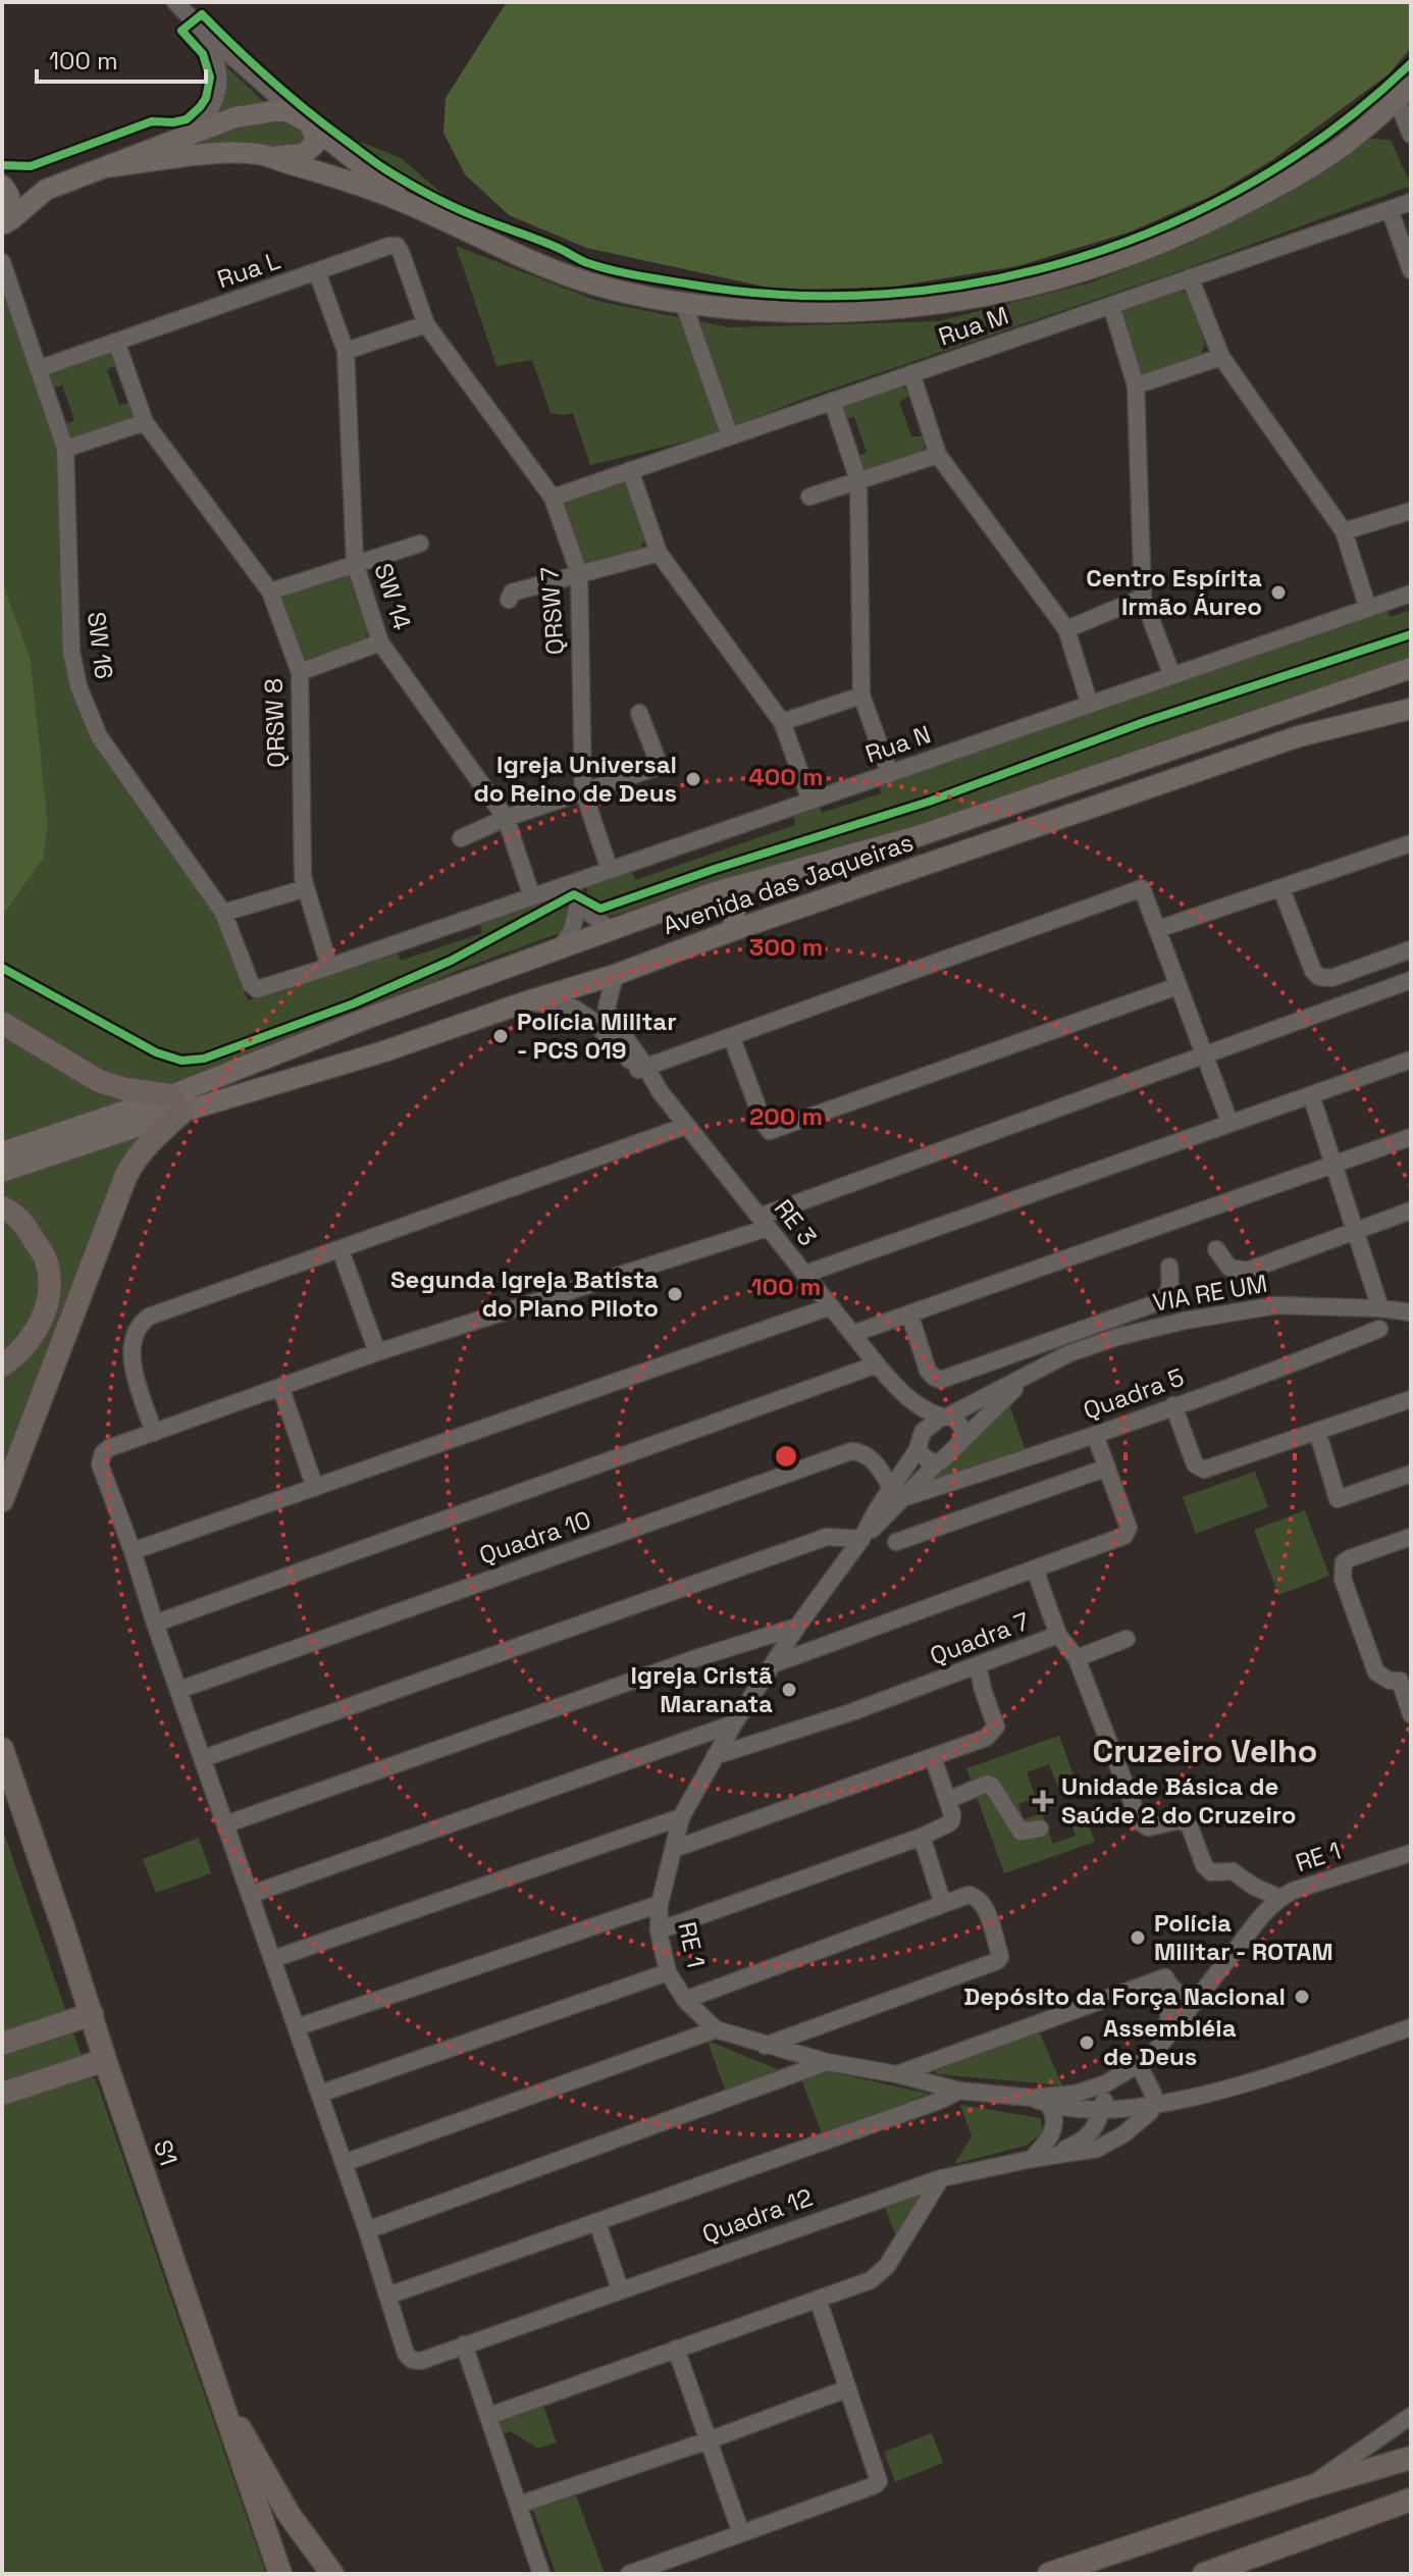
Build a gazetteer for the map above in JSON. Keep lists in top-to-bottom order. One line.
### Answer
{"streets":{"highway":["S1"],"main road":["Avenida das Jaqueiras"],"street":["Rua L","Rua M","SW 14","QRSW 7","SW 16","QRSW 8","Rua N","RE 3","VIA RE UM","Quadra 5","Quadra 10","Quadra 7","RE 1","Quadra 12"]},"crossings":[["Rua L","SW 14"],["Rua L","QRSW 7"],["Rua L","SW 16"],["Rua L","QRSW 8"],["Rua M","QRSW 7"],["SW 14","Rua N"],["QRSW 7","Rua N"],["SW 16","Rua N"],["QRSW 8","Rua N"],["Avenida das Jaqueiras","RE 3"],["RE 3","VIA RE UM"],["RE 3","Quadra 10"],["RE 3","RE 1"],["VIA RE UM","RE 1"],["Quadra 5","Quadra 10"],["Quadra 5","RE 1"],["Quadra 10","RE 1"],["Quadra 7","RE 1"],["RE 1","Quadra 12"]],"districts":["Cruzeiro Velho"],"places":{"other":["Centro Espírita Irmão Áureo","Igreja Universal do Reino de Deus","Polícia Militar - PCS 019","Segunda Igreja Batista do Plano Piloto","Igreja Cristã Maranata","Polícia Militar - ROTAM","Depósito da Força Nacional","Assembléia de Deus"],"health":["Unidade Básica de Saúde 2 do Cruzeiro"]},"scale_bar":"100 m","rings":["400 m","300 m","200 m","100 m"]}
